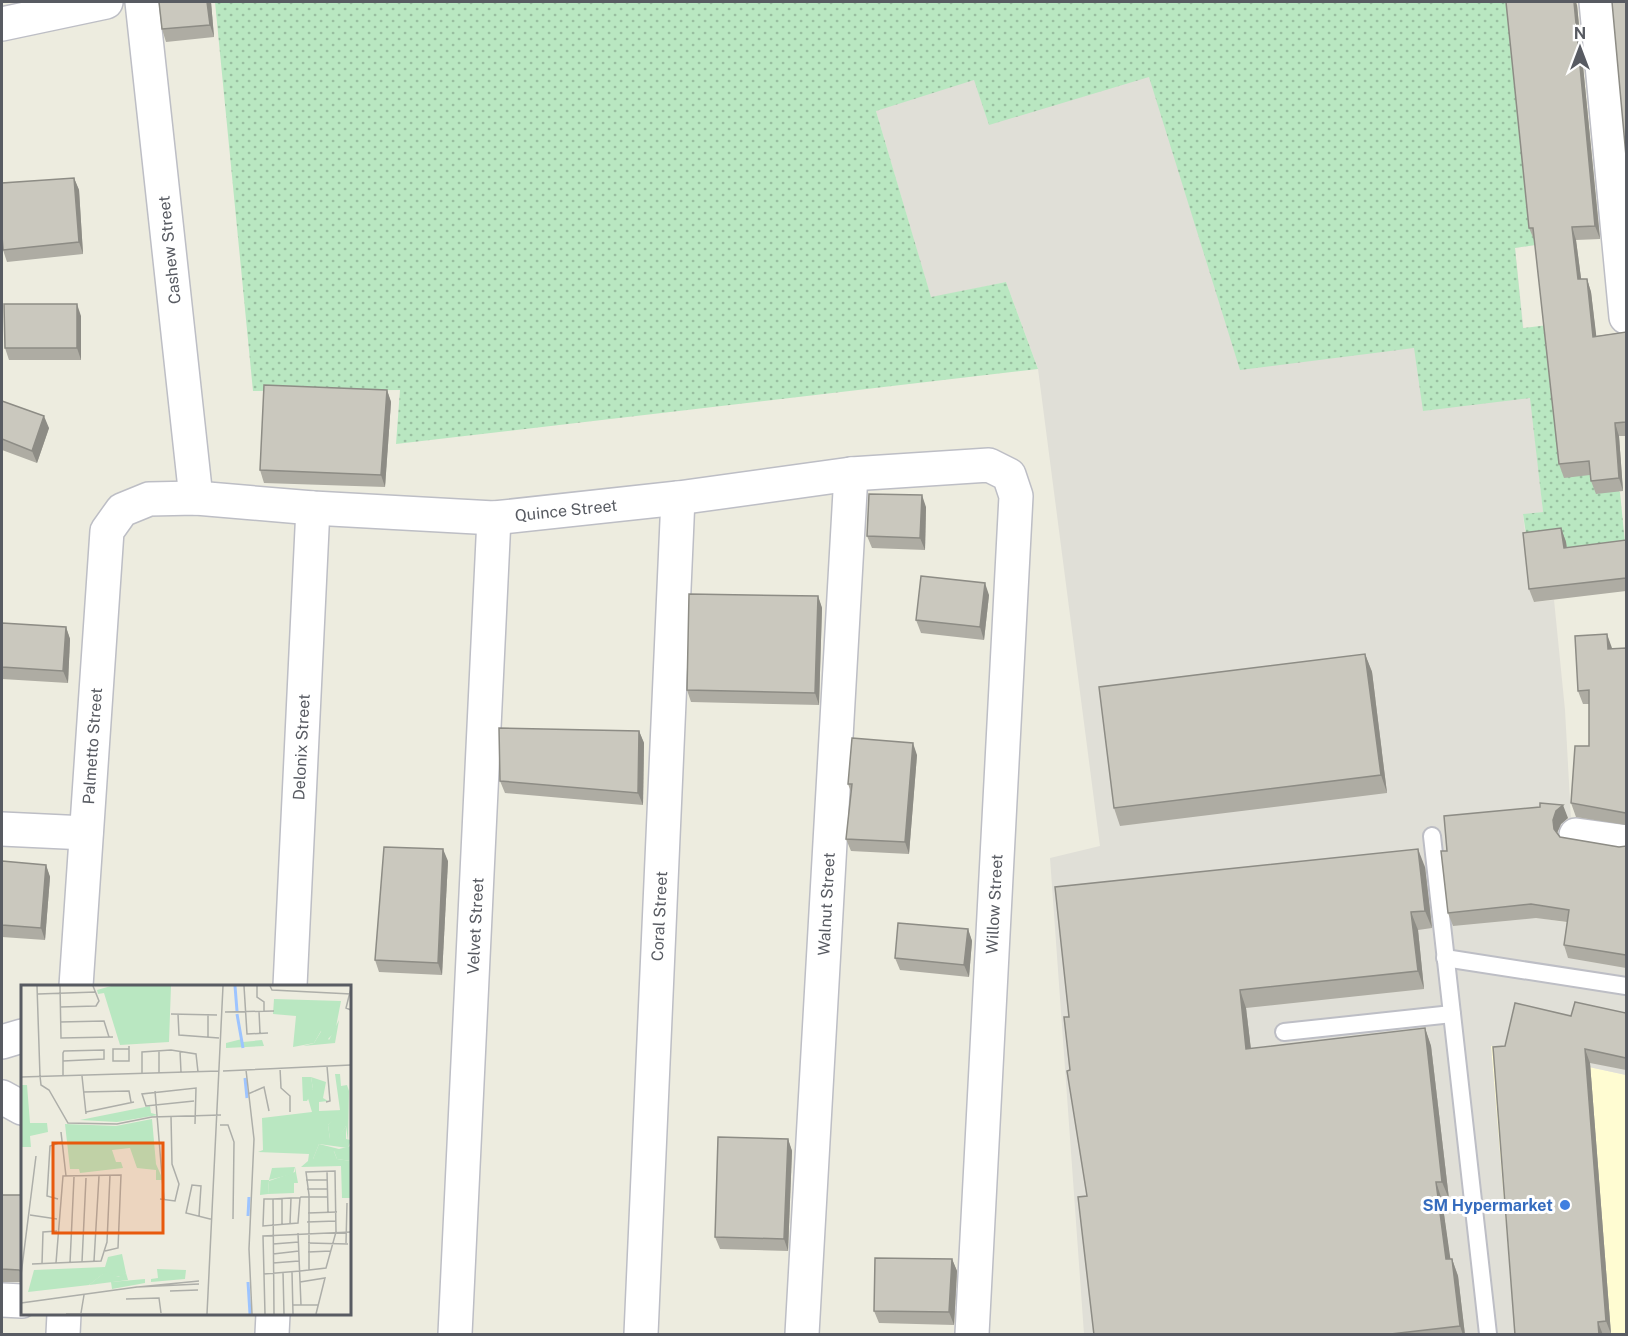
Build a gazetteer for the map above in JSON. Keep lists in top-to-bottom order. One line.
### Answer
{"streets":{"street":["Cashew Street","Quince Street","Palmetto Street","Delonix Street","Walnut Street","Willow Street","Coral Street","Velvet Street"]},"crossings":[["Cashew Street","Quince Street"],["Quince Street","Palmetto Street"],["Quince Street","Delonix Street"],["Quince Street","Walnut Street"],["Quince Street","Willow Street"],["Quince Street","Coral Street"],["Quince Street","Velvet Street"]],"places":["SM Hypermarket"],"north":"top"}
